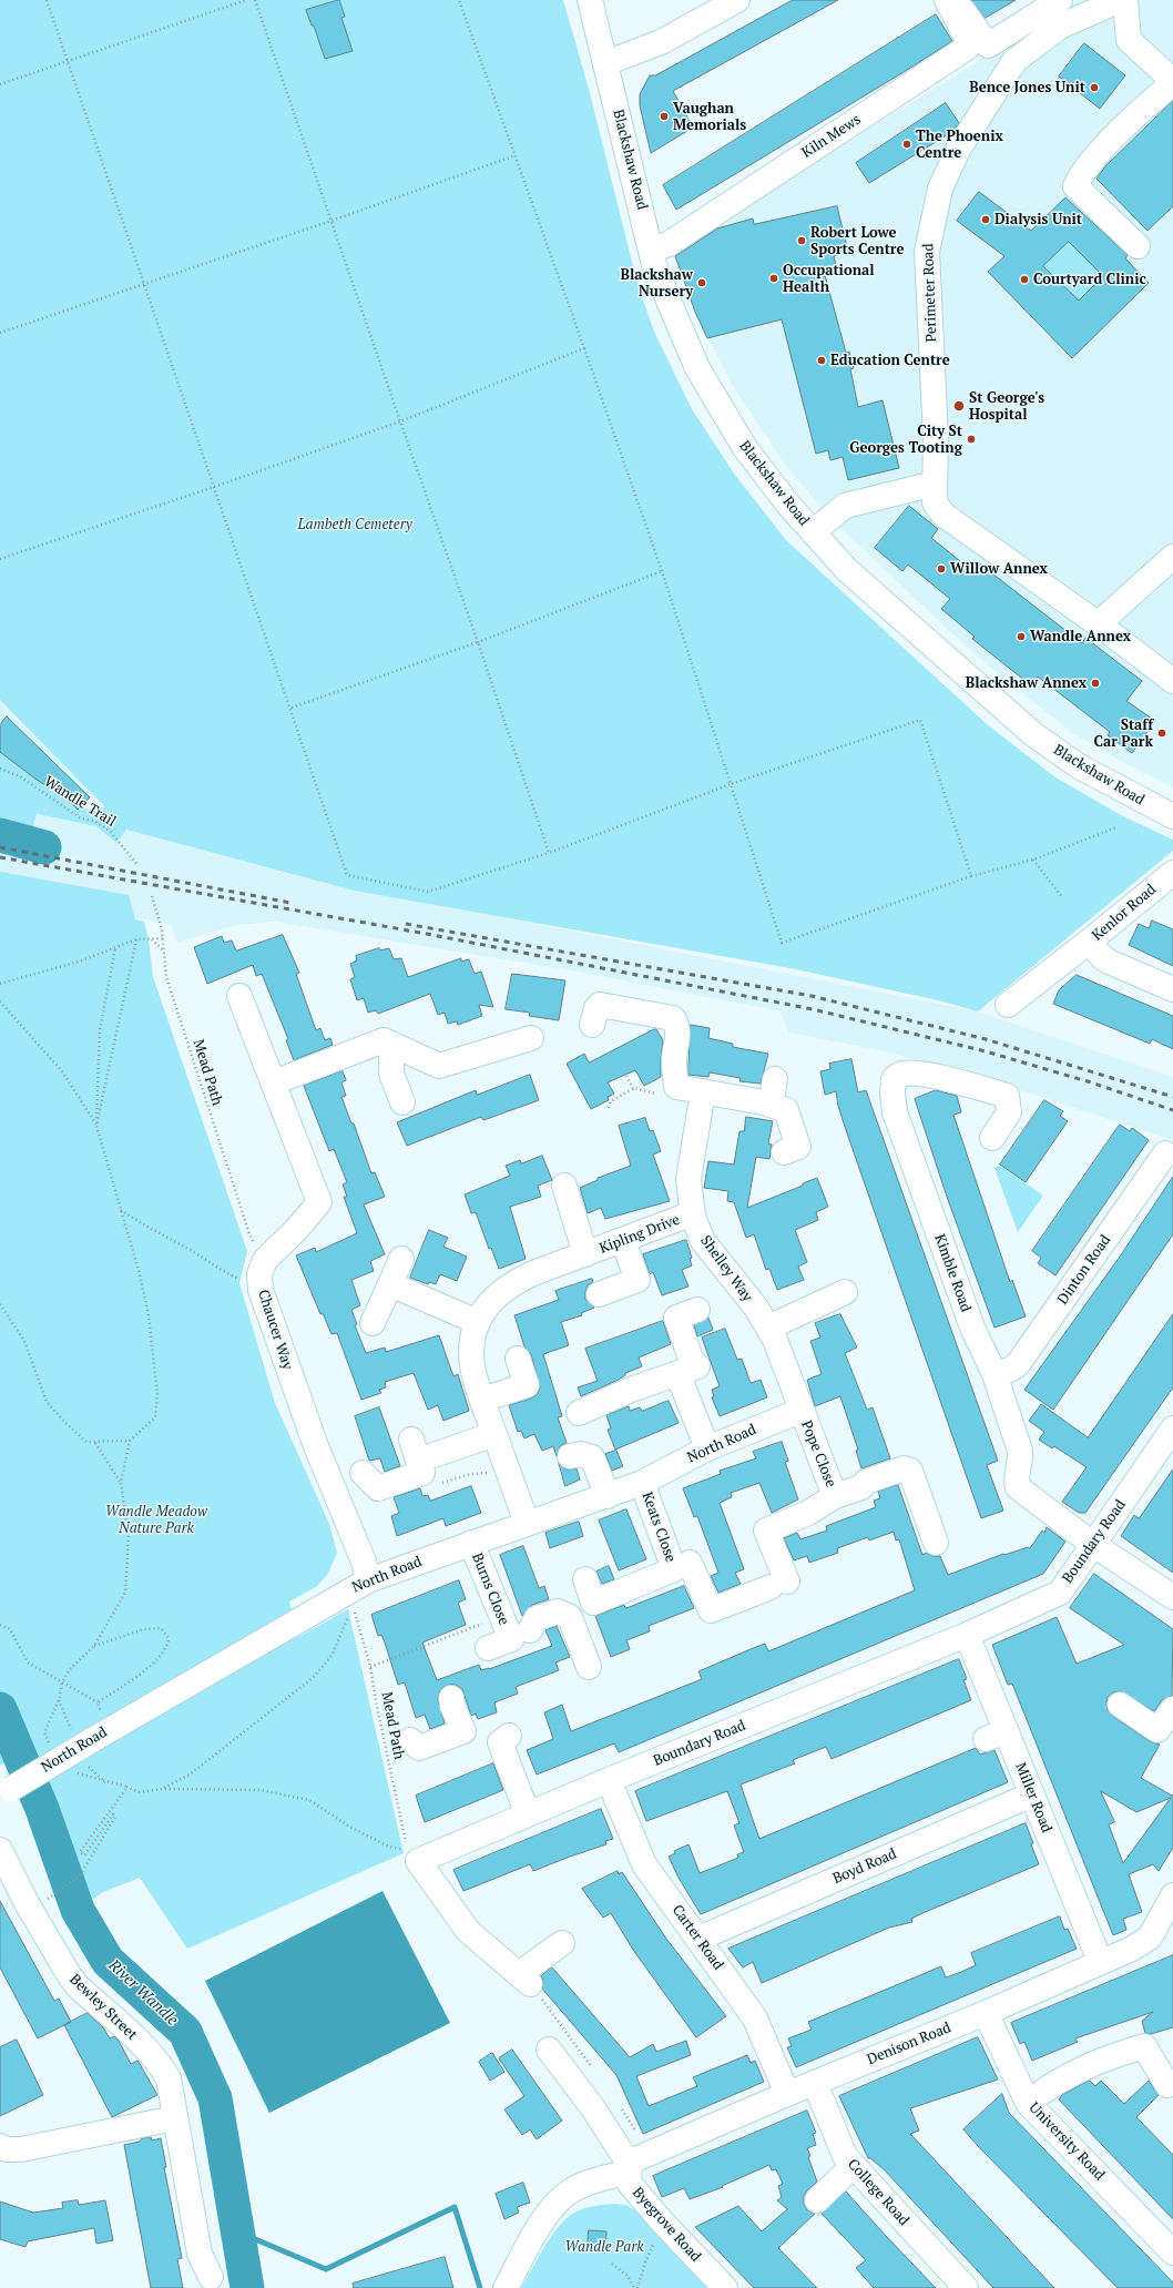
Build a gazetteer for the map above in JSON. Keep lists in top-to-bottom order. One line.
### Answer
{"streets":{"street":["Kiln Mews","Blackshaw Road","Perimeter Road","Kenlor Road","Kipling Drive","Shelley Way","Dinton Road","Kimble Road","Chaucer Way","North Road","Pope Close","Keats Close","Boundary Road","Burns Close","Miller Road","Boyd Road","Carter Road","Bewley Street","Denison Road","University Road","College Road","Byegrove Road"],"path":["Wandle Trail","Mead Path"]},"crossings":[["Kiln Mews","Blackshaw Road"],["Kipling Drive","Shelley Way"],["Kipling Drive","North Road"],["Shelley Way","North Road"],["Shelley Way","Pope Close"],["Dinton Road","Kimble Road"],["Kimble Road","Boundary Road"],["Chaucer Way","North Road"],["North Road","Pope Close"],["North Road","Keats Close"],["North Road","Burns Close"],["Boundary Road","Miller Road"],["Boundary Road","Carter Road"],["Miller Road","Boyd Road"],["Miller Road","Denison Road"],["Boyd Road","Carter Road"],["Carter Road","Denison Road"],["Denison Road","University Road"],["Denison Road","College Road"],["Denison Road","Byegrove Road"]],"water":["River Wandle"],"parks":["Lambeth Cemetery","Wandle Meadow Nature Park","Wandle Park"],"places":["Bence Jones Unit","Vaughan Memorials","The Phoenix Centre","Dialysis Unit","Robert Lowe Sports Centre","Occupational Health","Courtyard Clinic","Blackshaw Nursery","Education Centre","St George's Hospital","City St Georges Tooting","Willow Annex","Wandle Annex","Blackshaw Annex","Staff Car Park"]}
